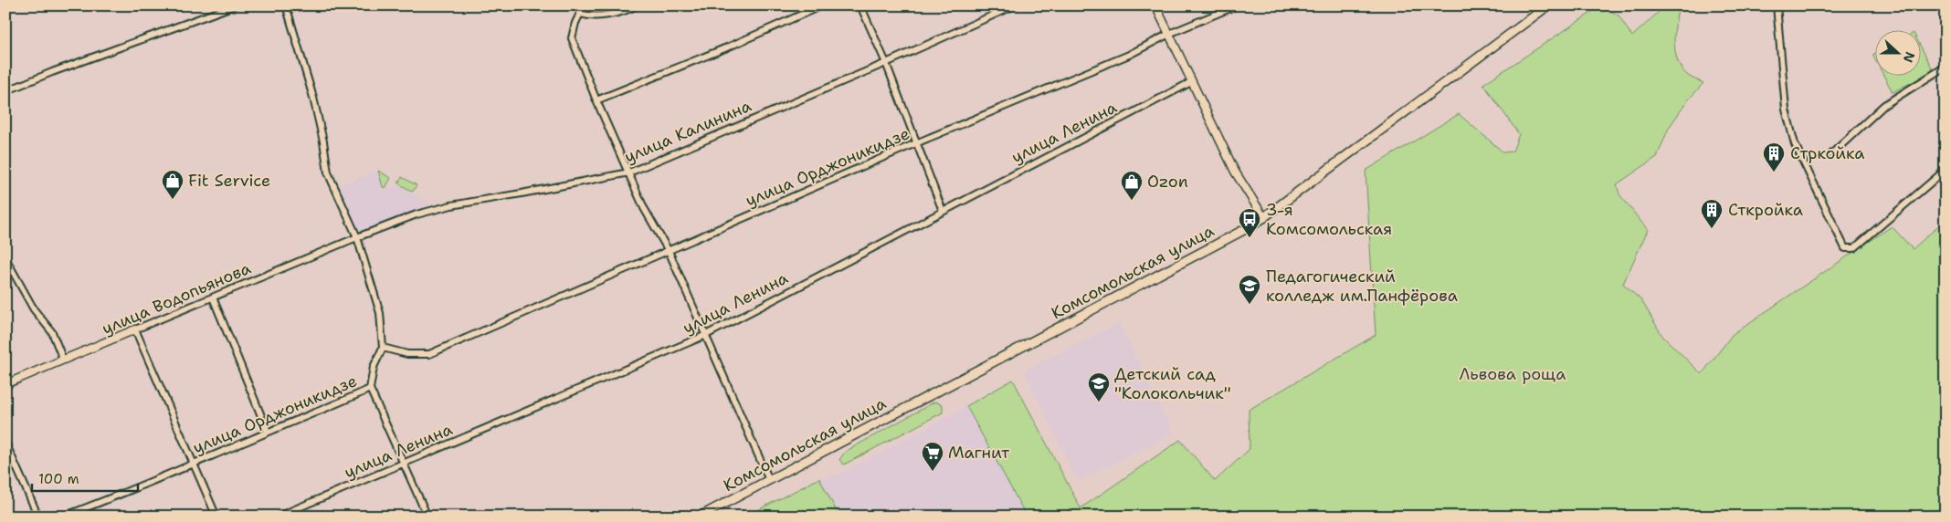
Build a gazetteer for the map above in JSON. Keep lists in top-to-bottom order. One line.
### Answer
{"streets":{"main road":["Комсомольская улица"],"street":["улица Калинина","улица Ленина","улица Орджоникидзе","улица Водопьянова"]},"crossings":[["улица Калинина","улица Водопьянова"]],"parks":["Львова роща"],"places":{"building":["Стркойка","Сткройка"],"shop":["Fit Service","Ozon"],"bus stop":["3-я Комсомольская"],"school or university":["Педагогический колледж им.Панфёрова","Детский сад \"Колокольчик\""],"supermarket":["Магнит"]},"scale_bar":"100 m","north":"right"}
